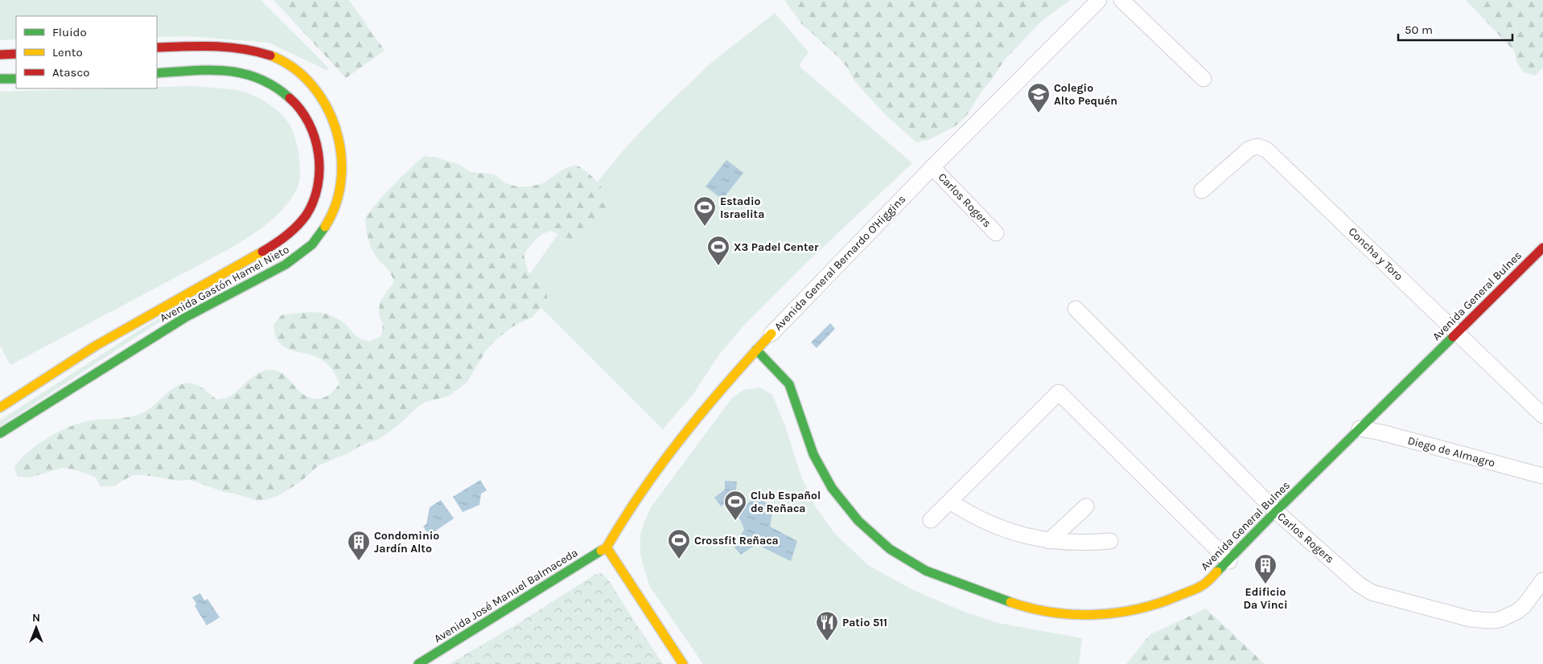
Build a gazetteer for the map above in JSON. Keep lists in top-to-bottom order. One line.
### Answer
{"streets":{"street":["Carlos Rogers","Concha y Toro","Avenida General Bernardo O'Higgins","Avenida Gastón Hamel Nieto","Avenida General Bulnes","Diego de Almagro","Avenida José Manuel Balmaceda"]},"crossings":[["Carlos Rogers","Avenida General Bernardo O'Higgins"],["Carlos Rogers","Avenida General Bulnes"],["Concha y Toro","Avenida General Bulnes"],["Avenida General Bernardo O'Higgins","Avenida General Bulnes"],["Avenida General Bernardo O'Higgins","Avenida José Manuel Balmaceda"],["Avenida General Bulnes","Diego de Almagro"]],"places":{"school or university":["Colegio Alto Pequén"],"sports":["Estadio Israelita","X3 Padel Center","Club Español de Reñaca","Crossfit Reñaca"],"building":["Condominio Jardín Alto","Edificio Da Vinci"],"restaurant":["Patio 511"]},"legend":["Fluido","Lento","Atasco"],"scale_bar":"50 m","north":"top"}
